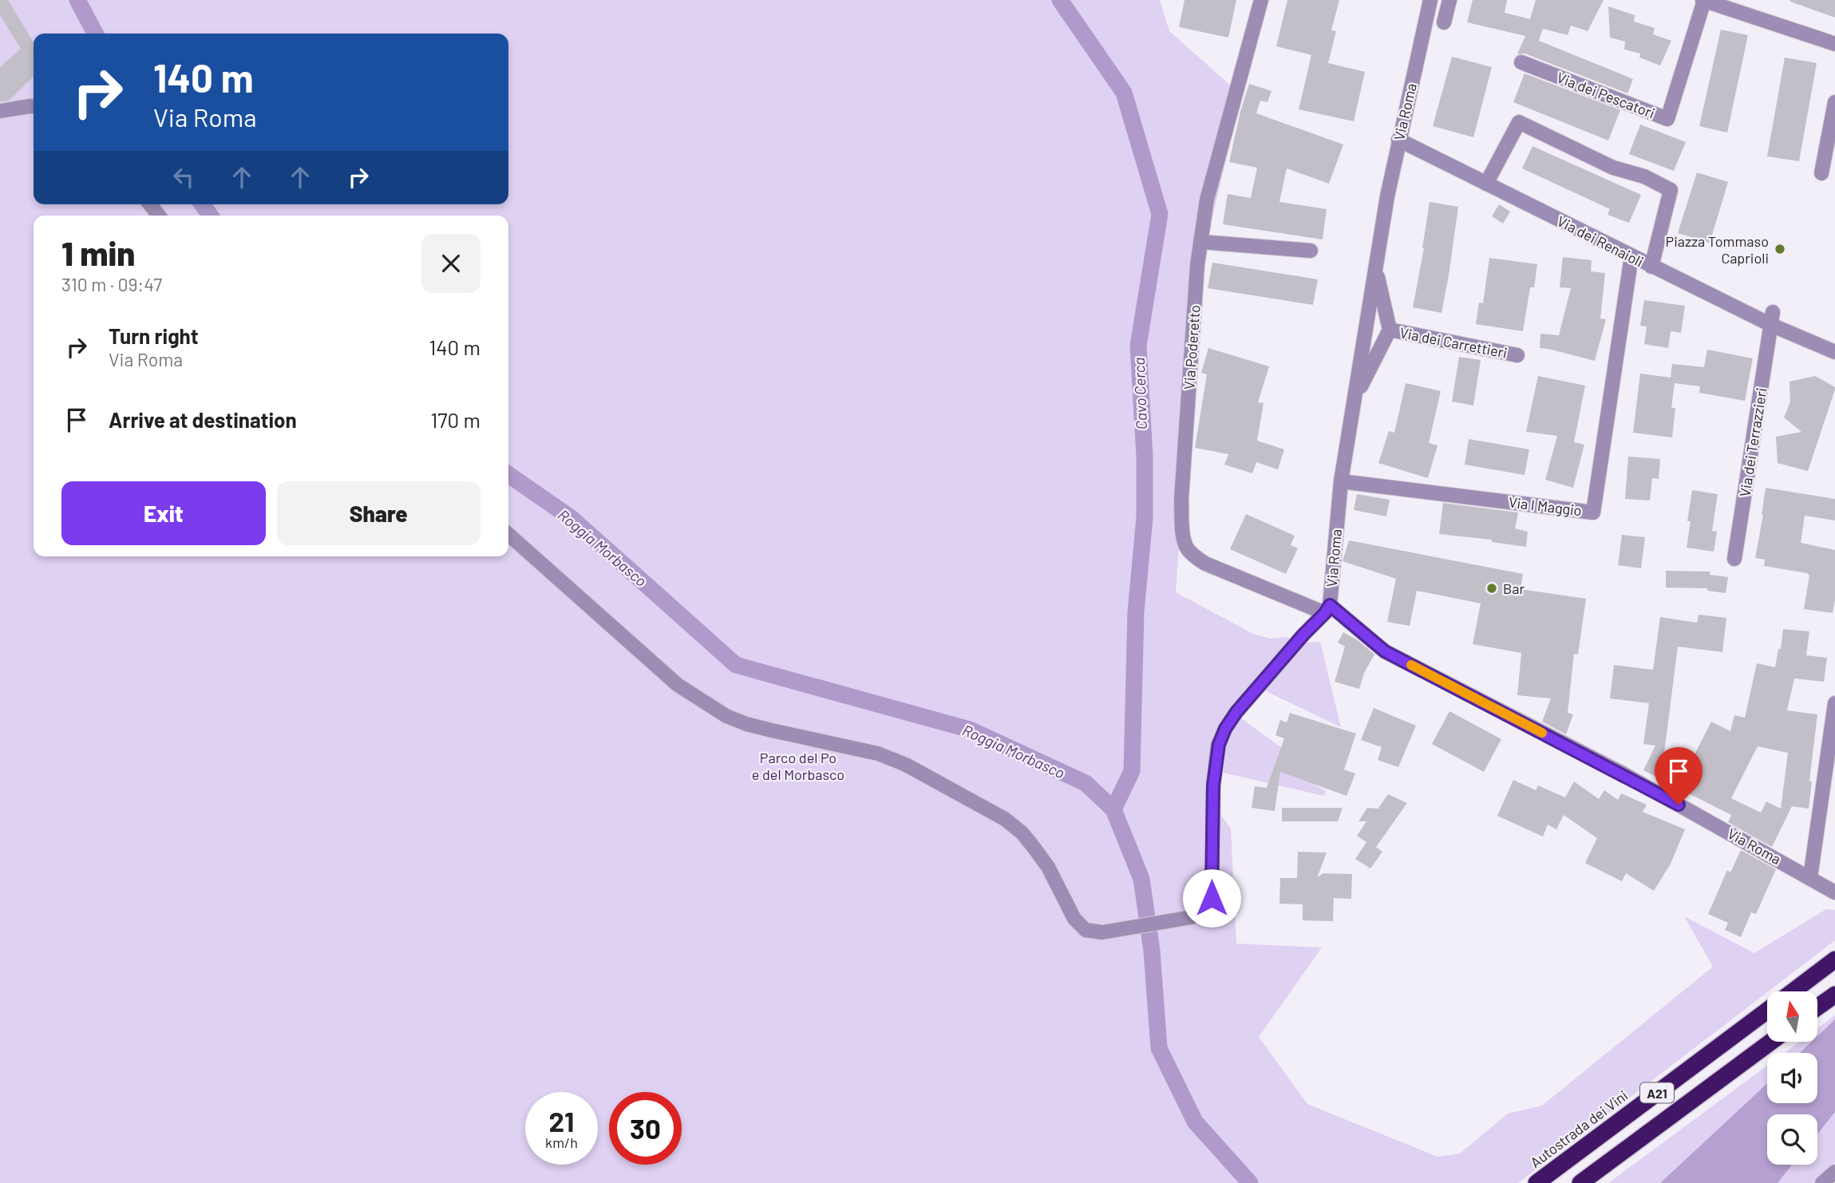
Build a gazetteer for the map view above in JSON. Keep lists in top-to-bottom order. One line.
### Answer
{"streets":{"highway":["A21","Autostrada dei Vini"],"street":["Via dei Pescatori","Via Roma","Via dei Renaioli","Via dei Carrettieri","Via Poderetto","Via dei Terrazzieri","Via I Maggio"]},"crossings":[["Via Roma","Via dei Renaioli"],["Via Roma","Via dei Carrettieri"],["Via Roma","Via Poderetto"],["Via Roma","Via I Maggio"],["Via dei Renaioli","Via dei Terrazzieri"],["Via dei Renaioli","Via I Maggio"]],"water":["Cavo Cerca","Roggia Morbasco"],"parks":["Parco del Po e del Morbasco"],"places":["Piazza Tommaso Caprioli","Bar"],"north":"top","page":{"turn":["140 m","Via Roma"],"heading":["1 min","310 m · 09:47"],"list":[{"name":"Turn right","note":"Via Roma","value":"140 m"},{"name":"Arrive at destination","value":"170 m"}],"buttons":["Exit","Share"],"speed":"21 km/h","limit":"30"}}
